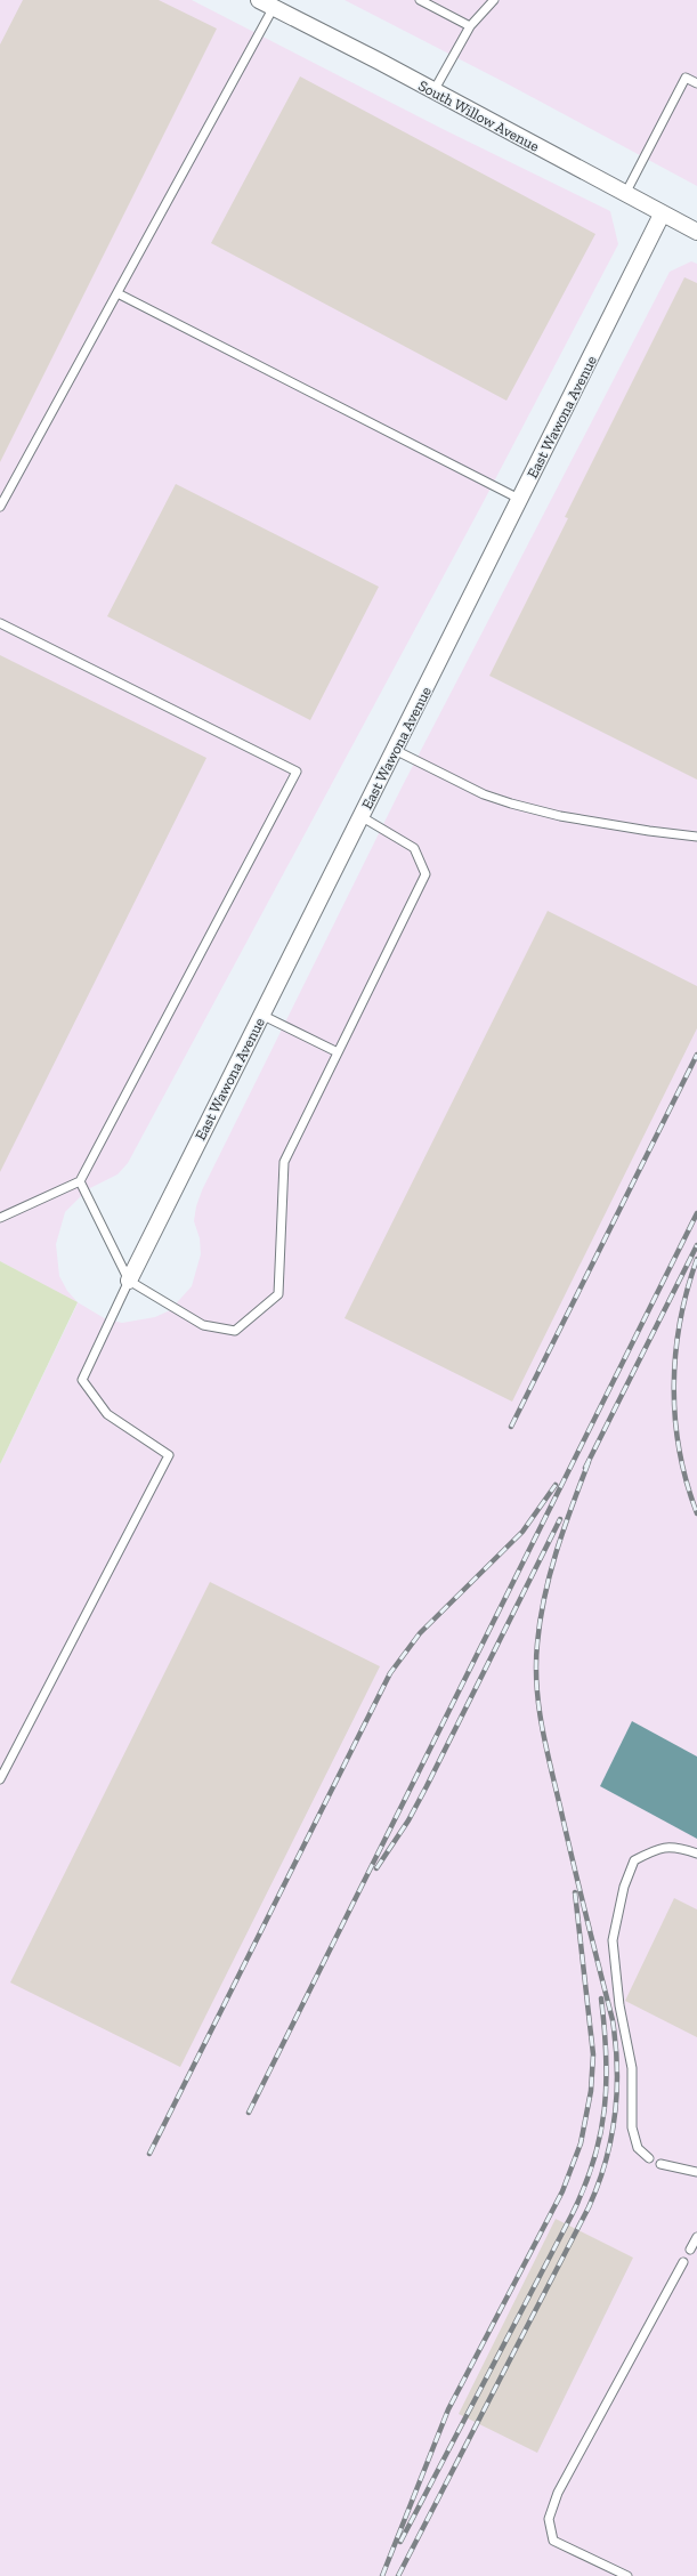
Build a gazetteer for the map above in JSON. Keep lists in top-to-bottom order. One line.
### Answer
{"streets":{"street":["South Willow Avenue","East Wawona Avenue"]},"crossings":[["South Willow Avenue","East Wawona Avenue"]]}
